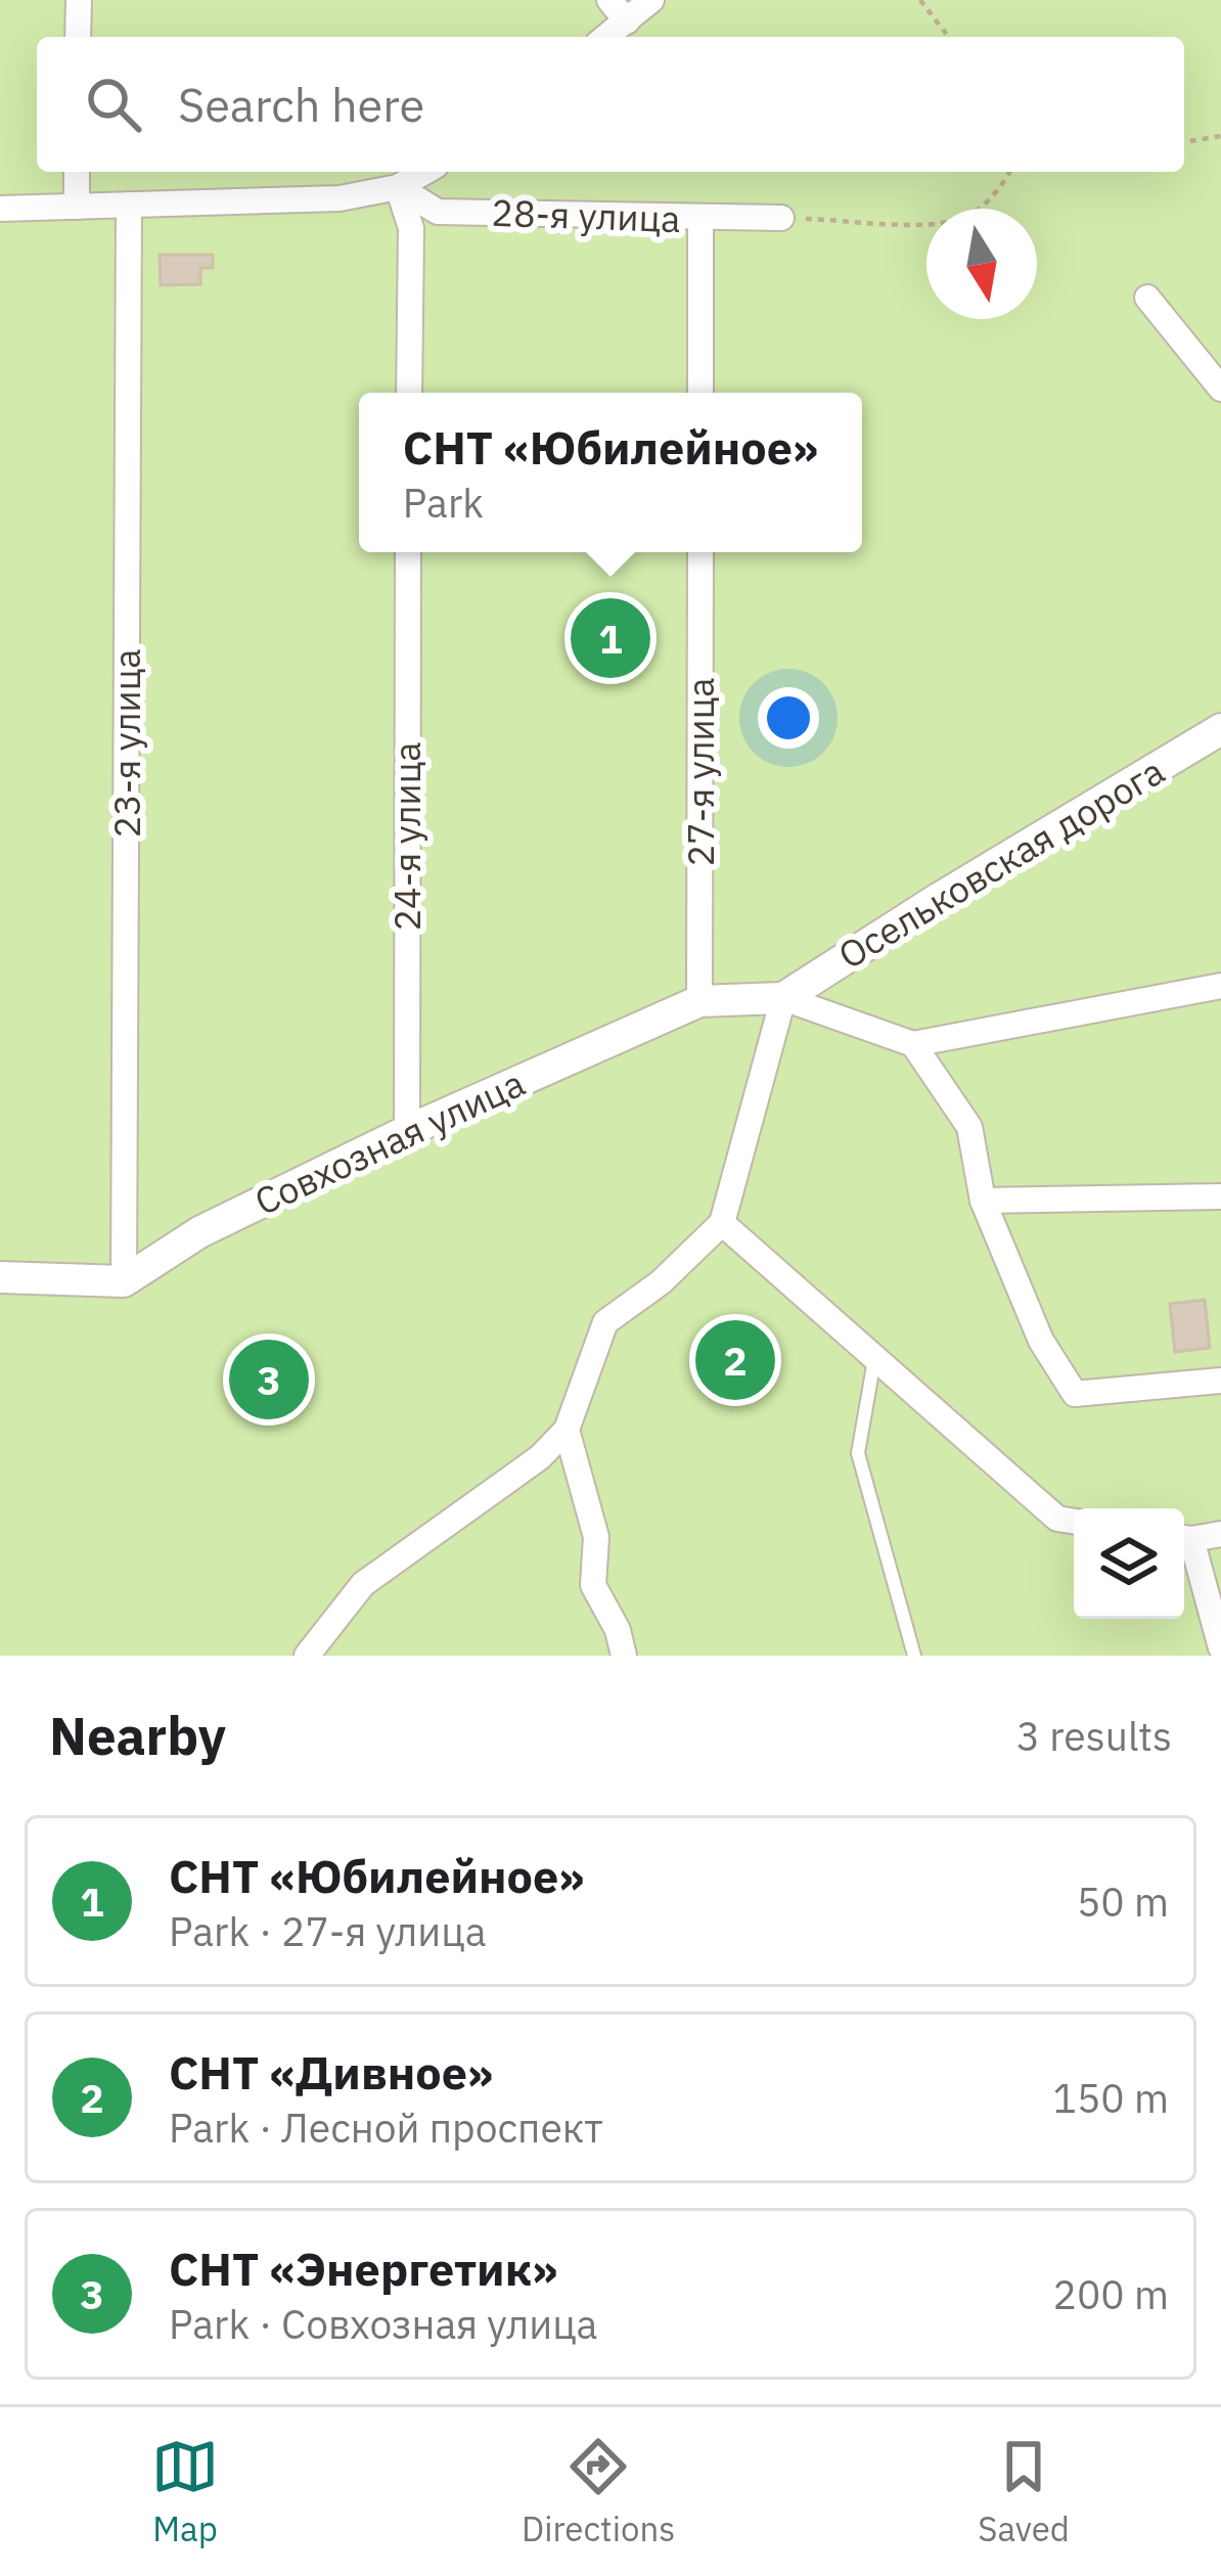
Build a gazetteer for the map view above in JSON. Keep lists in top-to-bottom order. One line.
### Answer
{"streets":{"street":["28-я улица","23-я улица","27-я улица","24-я улица","Осельковская дорога","Совхозная улица"]},"crossings":[["23-я улица","Совхозная улица"],["27-я улица","Совхозная улица"],["24-я улица","Совхозная улица"],["Осельковская дорога","Совхозная улица"]],"north":"bottom","page":{"search":"Search here","popup":["СНТ «Юбилейное»","Park"],"pins":["1","2","3"],"heading":["Nearby","3 results"],"list":[{"mark":"1","name":"СНТ «Юбилейное»","note":"Park · 27-я улица","value":"50 m"},{"mark":"2","name":"СНТ «Дивное»","note":"Park · Лесной проспект","value":"150 m"},{"mark":"3","name":"СНТ «Энергетик»","note":"Park · Совхозная улица","value":"200 m"}],"nav":["Map","Directions","Saved"]}}
